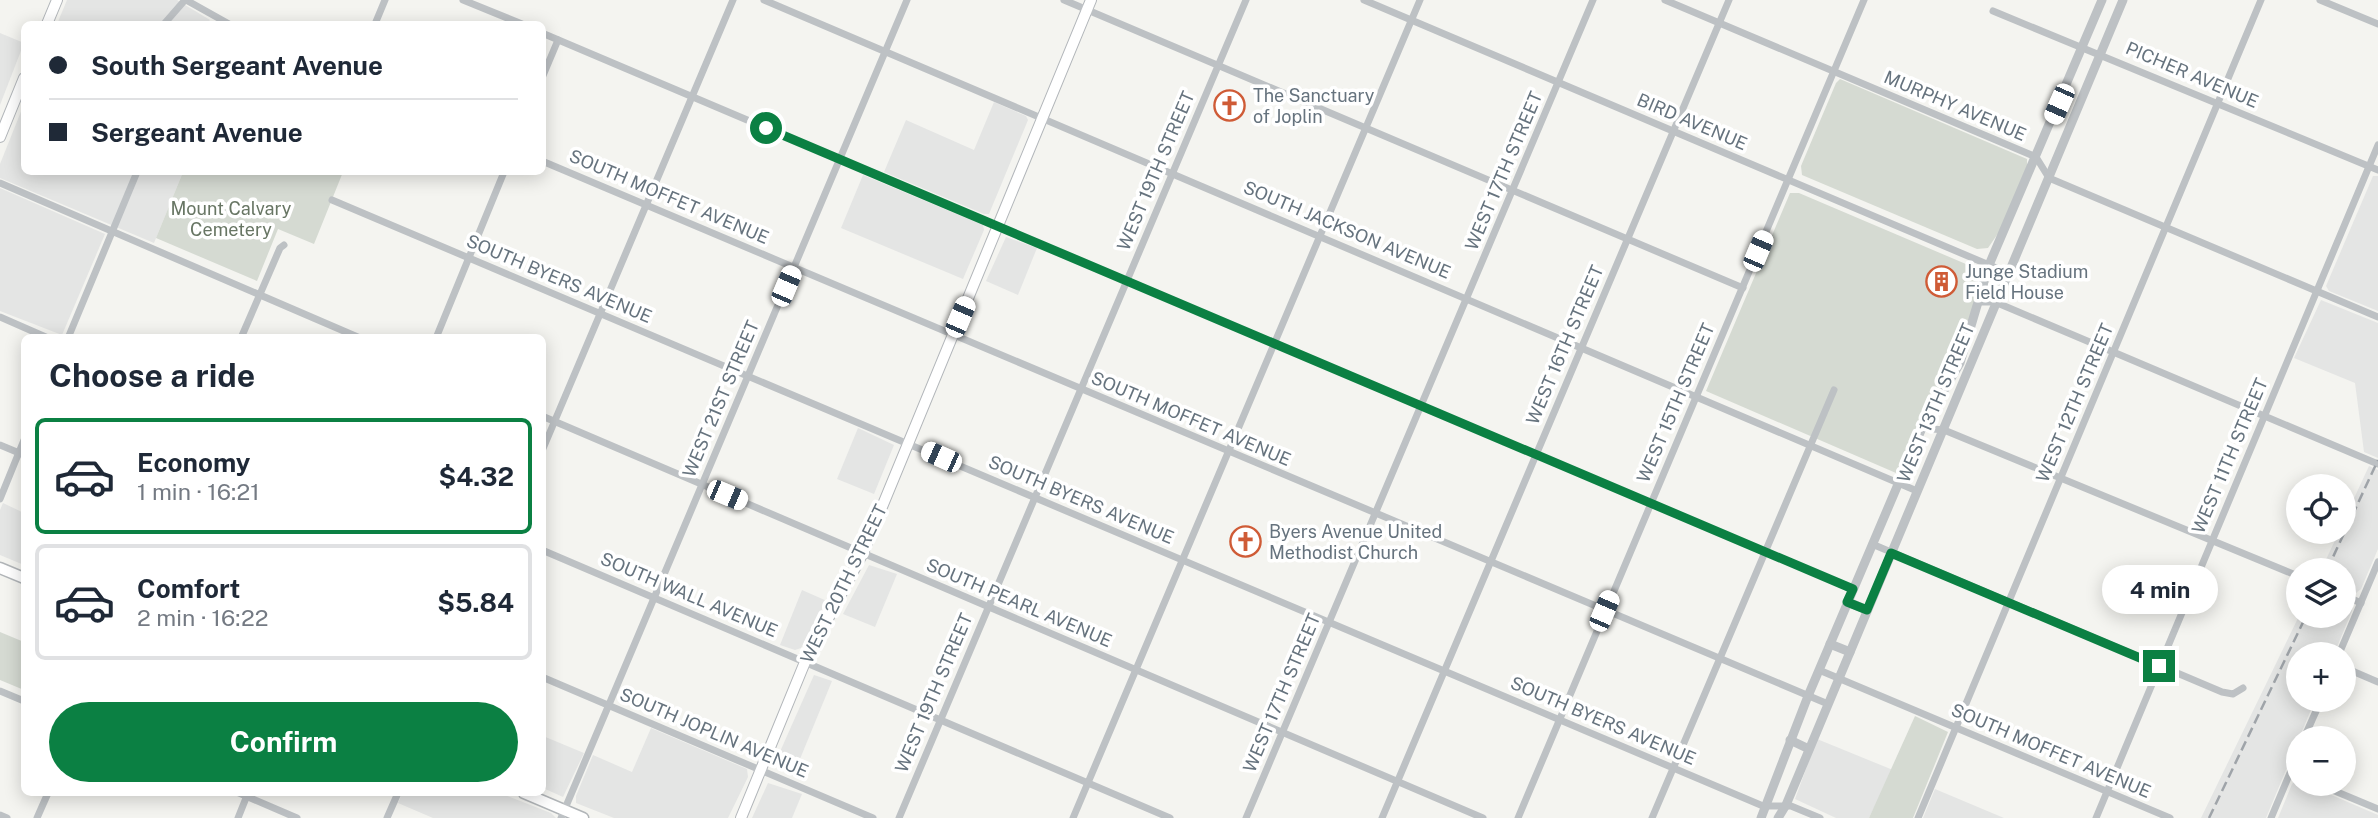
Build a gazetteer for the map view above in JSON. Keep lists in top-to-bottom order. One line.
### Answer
{"streets":{"main road":["WEST 20TH STREET"],"street":["PICHER AVENUE","MURPHY AVENUE","BIRD AVENUE","WEST 19TH STREET","WEST 17TH STREET","SOUTH MOFFET AVENUE","SOUTH JACKSON AVENUE","SOUTH BYERS AVENUE","WEST 16TH STREET","WEST 21ST STREET","WEST 15TH STREET","WEST 13TH STREET","WEST 12TH STREET","WEST 11TH STREET","SOUTH WALL AVENUE","SOUTH PEARL AVENUE","SOUTH JOPLIN AVENUE"]},"crossings":[["PICHER AVENUE","WEST 13TH STREET"],["PICHER AVENUE","WEST 12TH STREET"],["PICHER AVENUE","WEST 11TH STREET"],["MURPHY AVENUE","WEST 16TH STREET"],["MURPHY AVENUE","WEST 15TH STREET"],["MURPHY AVENUE","WEST 13TH STREET"],["BIRD AVENUE","WEST 17TH STREET"],["BIRD AVENUE","WEST 16TH STREET"],["BIRD AVENUE","WEST 15TH STREET"],["BIRD AVENUE","WEST 13TH STREET"],["WEST 19TH STREET","SOUTH MOFFET AVENUE"],["WEST 19TH STREET","SOUTH JACKSON AVENUE"],["WEST 19TH STREET","SOUTH BYERS AVENUE"],["WEST 19TH STREET","SOUTH WALL AVENUE"],["WEST 19TH STREET","SOUTH PEARL AVENUE"],["WEST 17TH STREET","SOUTH MOFFET AVENUE"],["WEST 17TH STREET","SOUTH JACKSON AVENUE"],["WEST 17TH STREET","SOUTH BYERS AVENUE"],["WEST 17TH STREET","SOUTH PEARL AVENUE"],["SOUTH MOFFET AVENUE","WEST 16TH STREET"],["SOUTH MOFFET AVENUE","WEST 21ST STREET"],["SOUTH MOFFET AVENUE","WEST 15TH STREET"],["SOUTH MOFFET AVENUE","WEST 13TH STREET"],["SOUTH MOFFET AVENUE","WEST 12TH STREET"],["SOUTH MOFFET AVENUE","WEST 11TH STREET"],["SOUTH MOFFET AVENUE","WEST 20TH STREET"],["SOUTH JACKSON AVENUE","WEST 16TH STREET"],["SOUTH JACKSON AVENUE","WEST 21ST STREET"],["SOUTH JACKSON AVENUE","WEST 15TH STREET"],["SOUTH JACKSON AVENUE","WEST 13TH STREET"],["SOUTH JACKSON AVENUE","WEST 20TH STREET"],["SOUTH BYERS AVENUE","WEST 16TH STREET"],["SOUTH BYERS AVENUE","WEST 21ST STREET"],["SOUTH BYERS AVENUE","WEST 15TH STREET"],["SOUTH BYERS AVENUE","WEST 13TH STREET"],["SOUTH BYERS AVENUE","WEST 20TH STREET"],["WEST 16TH STREET","SOUTH PEARL AVENUE"],["WEST 21ST STREET","SOUTH WALL AVENUE"],["WEST 21ST STREET","SOUTH PEARL AVENUE"],["WEST 21ST STREET","SOUTH JOPLIN AVENUE"],["WEST 20TH STREET","SOUTH WALL AVENUE"],["WEST 20TH STREET","SOUTH PEARL AVENUE"],["WEST 20TH STREET","SOUTH JOPLIN AVENUE"]],"parks":["Mount Calvary Cemetery"],"places":{"church":["The Sanctuary of Joplin","Byers Avenue United Methodist Church"],"building":["Junge Stadium Field House"]},"page":{"banner":["South Sergeant Avenue","Sergeant Avenue"],"heading":"Choose a ride","list":[{"name":"Economy","note":"1 min · 16:21","value":"$4.32"},{"name":"Comfort","note":"2 min · 16:22","value":"$5.84"}],"map_buttons":["+","−"],"bubble":"4 min","buttons":"Confirm"}}
